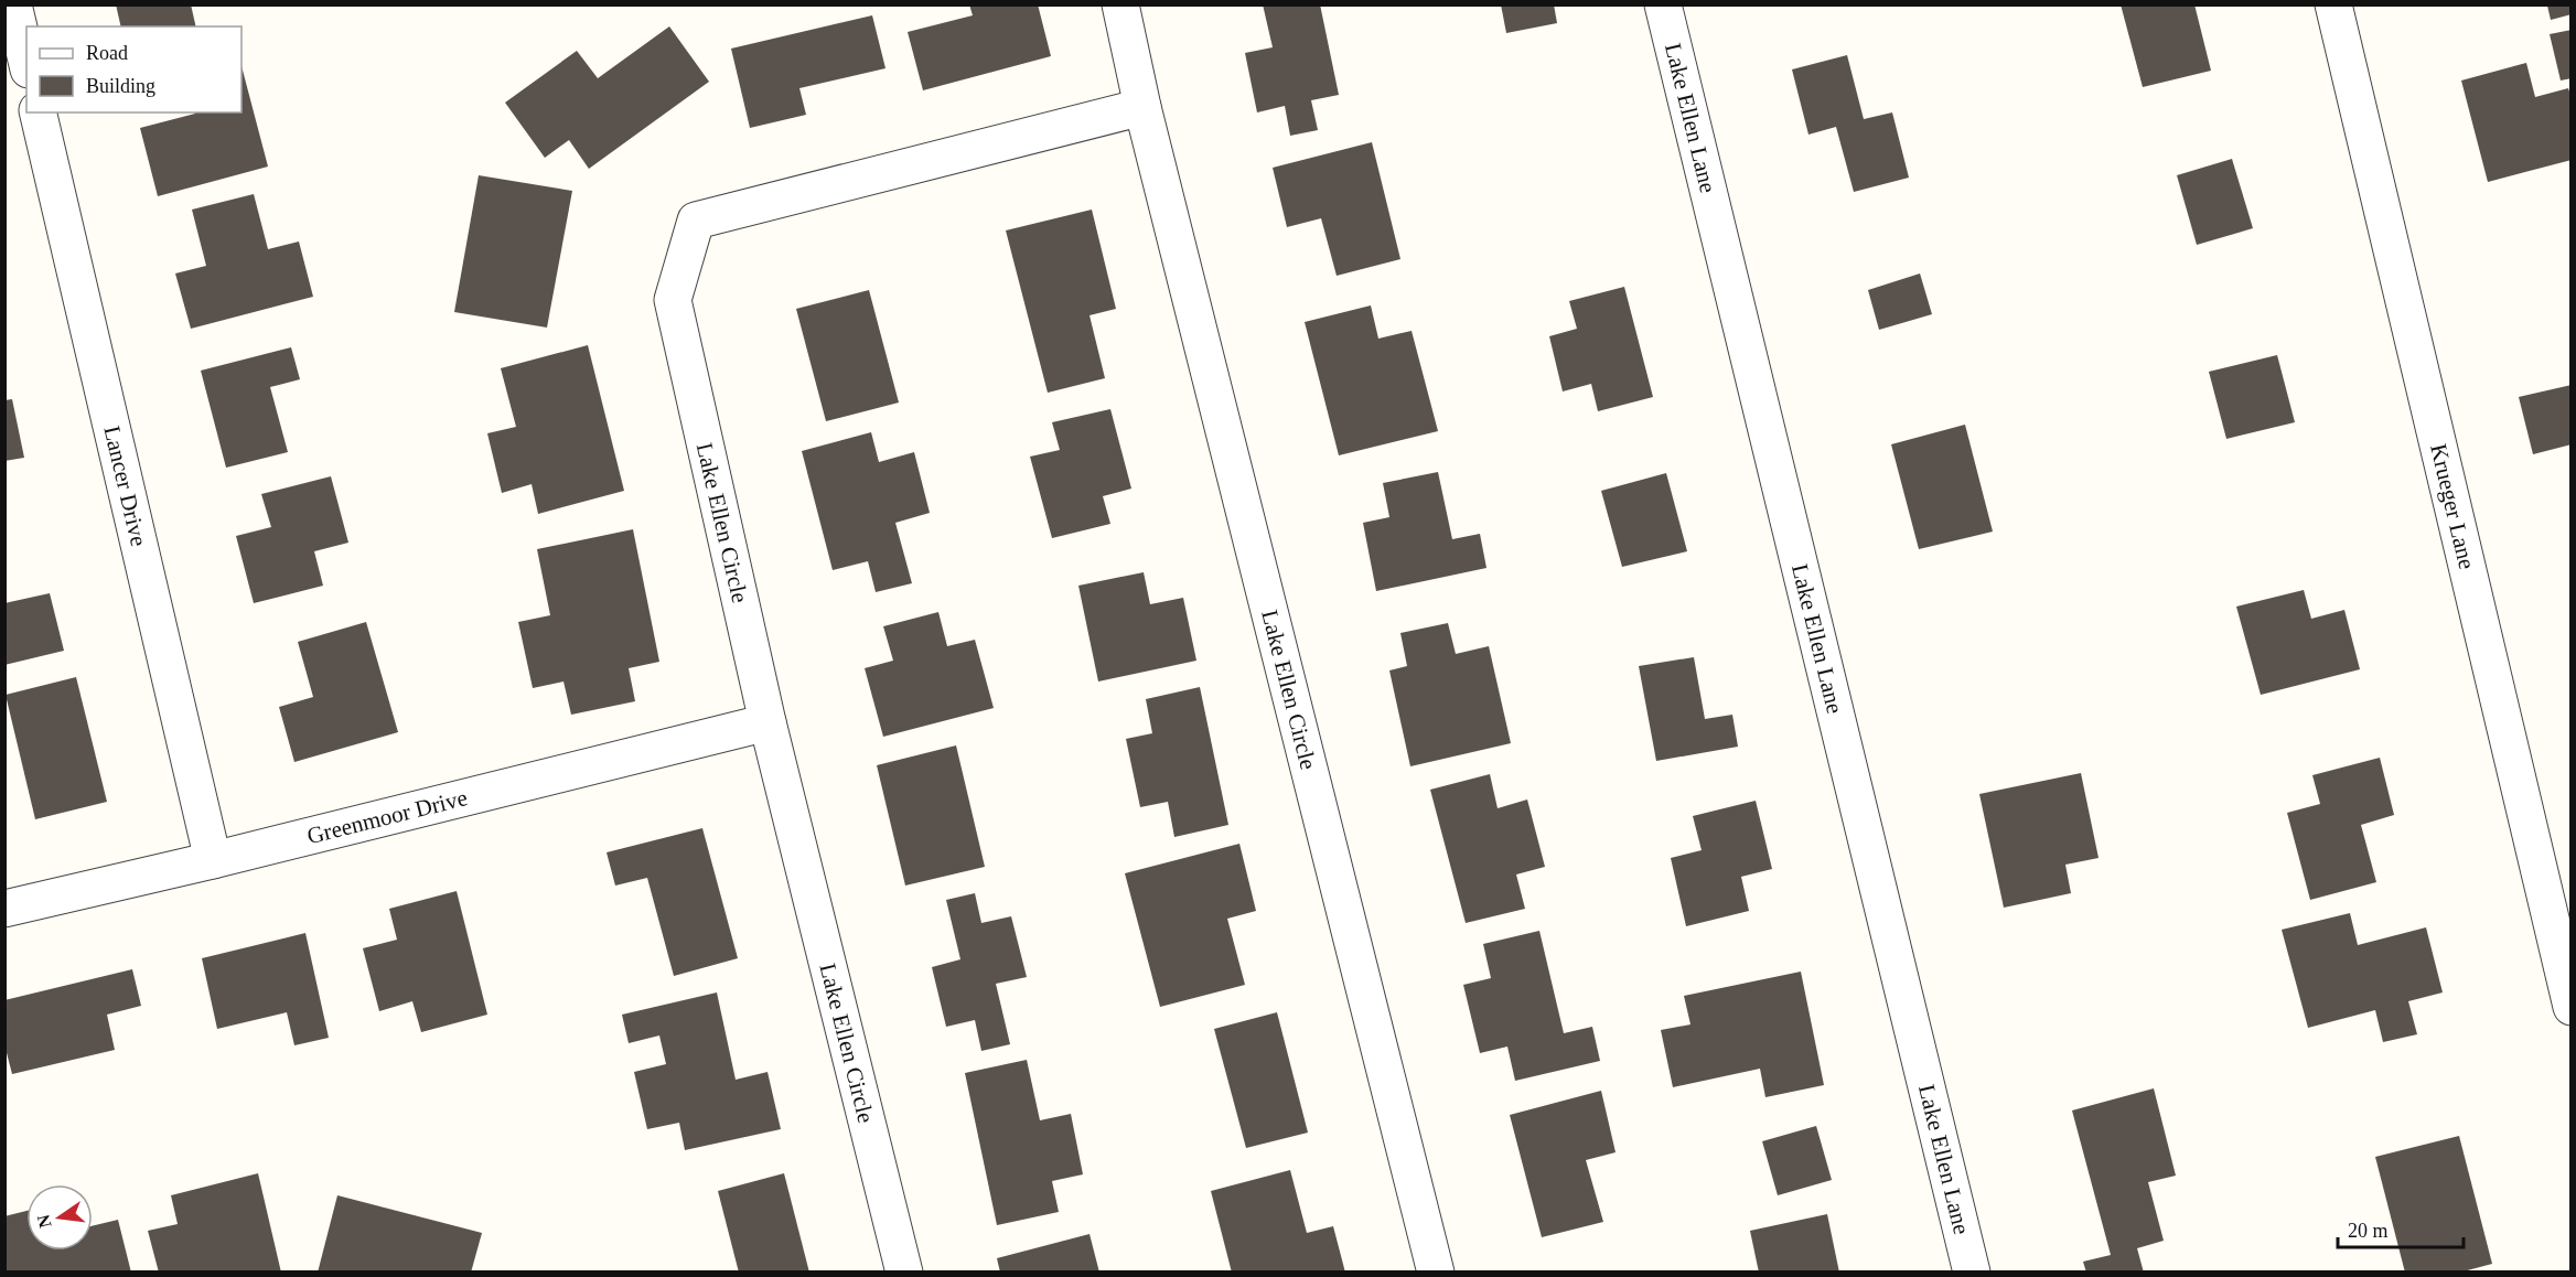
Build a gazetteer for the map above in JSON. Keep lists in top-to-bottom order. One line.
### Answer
{"streets":{"street":["Lake Ellen Lane","Lancer Drive","Krueger Lane","Lake Ellen Circle","Greenmoor Drive"]},"crossings":[["Lancer Drive","Greenmoor Drive"],["Lake Ellen Circle","Greenmoor Drive"]],"legend":["Road","Building"],"scale_bar":"20 m","north":"left"}
